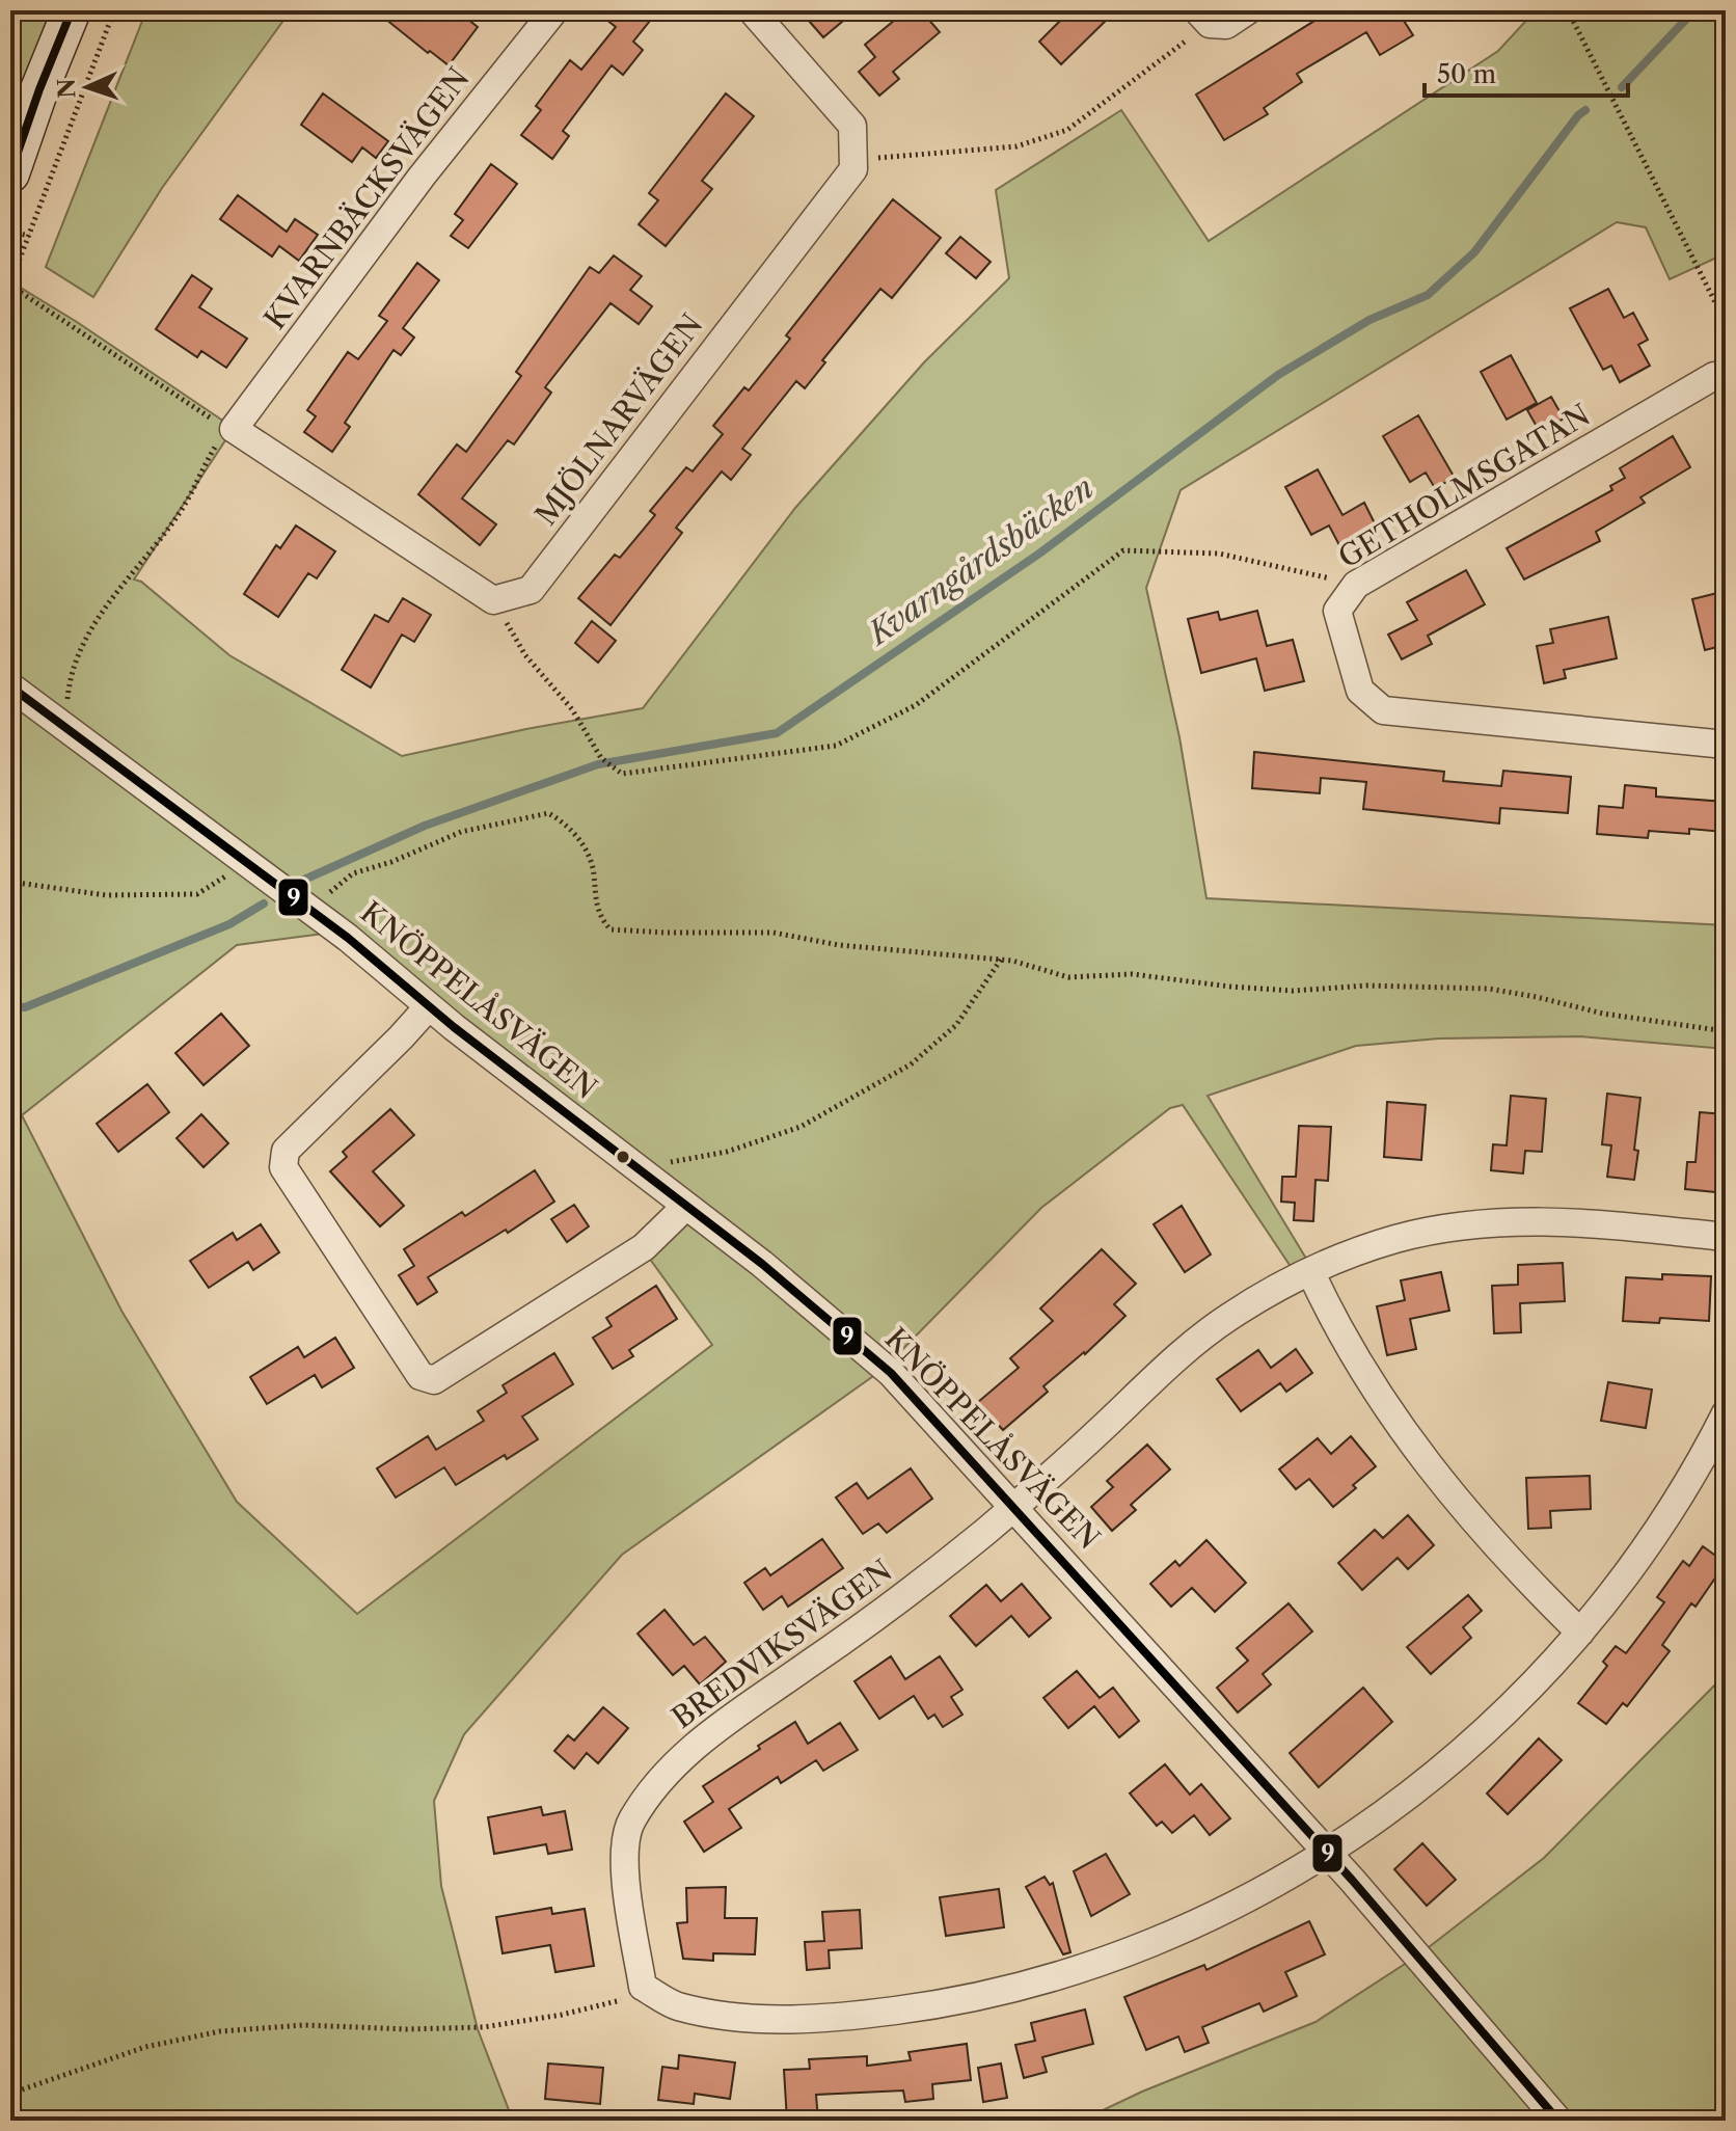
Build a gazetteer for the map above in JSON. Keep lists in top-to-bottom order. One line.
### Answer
{"streets":{"street":["KVARNBÄCKSVÄGEN","MJÖLNARVÄGEN","GETHOLMSGATAN","KNÖPPELÅSVÄGEN","BREDVIKSVÄGEN"]},"crossings":[["KNÖPPELÅSVÄGEN","BREDVIKSVÄGEN"]],"water":["Kvarngårdsbäcken"],"lines":["transit line 9"],"scale_bar":"50 m","north":"left"}
